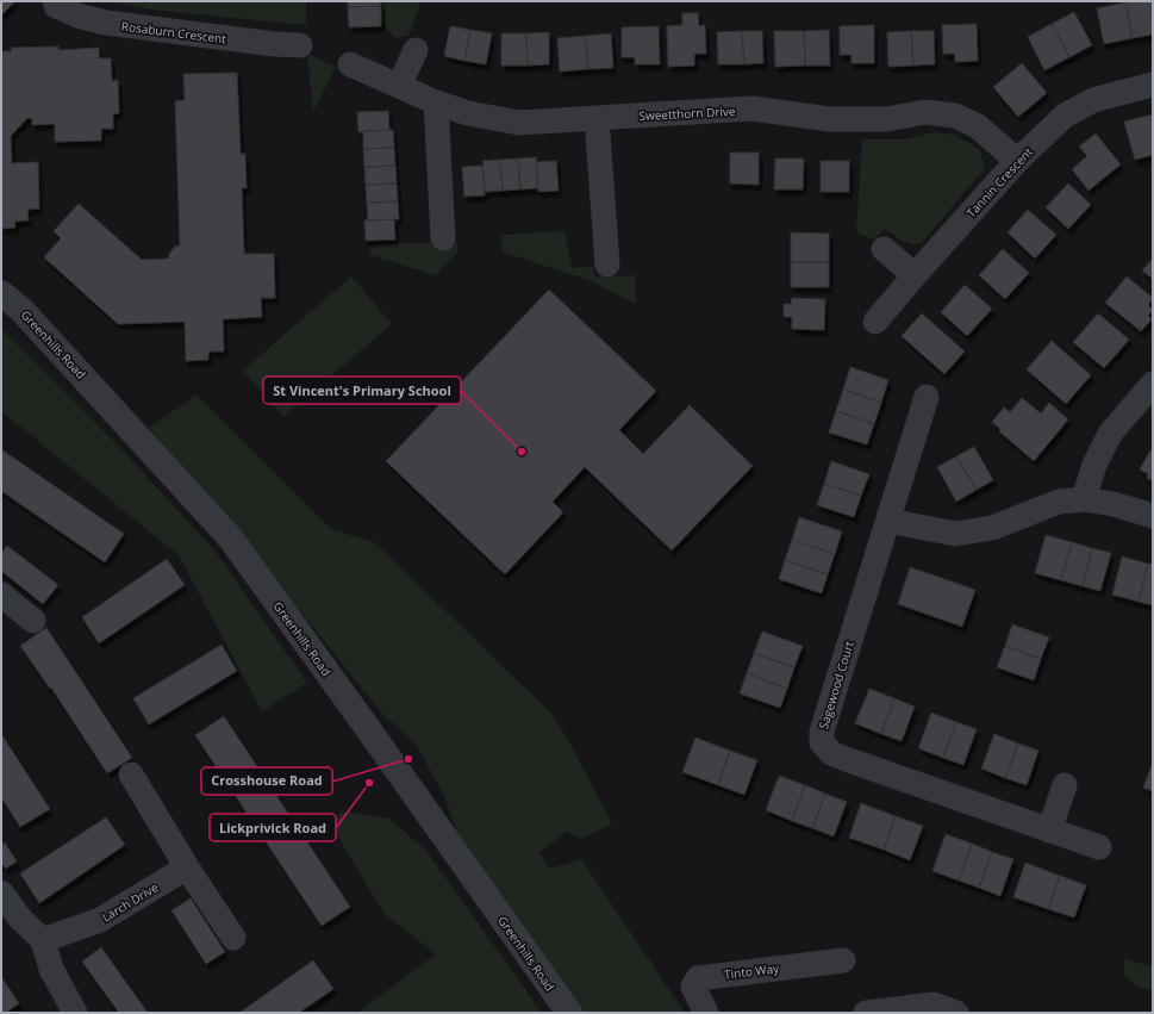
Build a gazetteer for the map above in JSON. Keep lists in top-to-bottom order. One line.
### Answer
{"streets":{"street":["Rosaburn Crescent","Sweetthorn Drive","Tannin Crescent","Greenhills Road","Sagewood Court","Larch Drive","Tinto Way"]},"crossings":[["Sweetthorn Drive","Tannin Crescent"]],"places":["St Vincent's Primary School","Crosshouse Road","Lickprivick Road"]}
